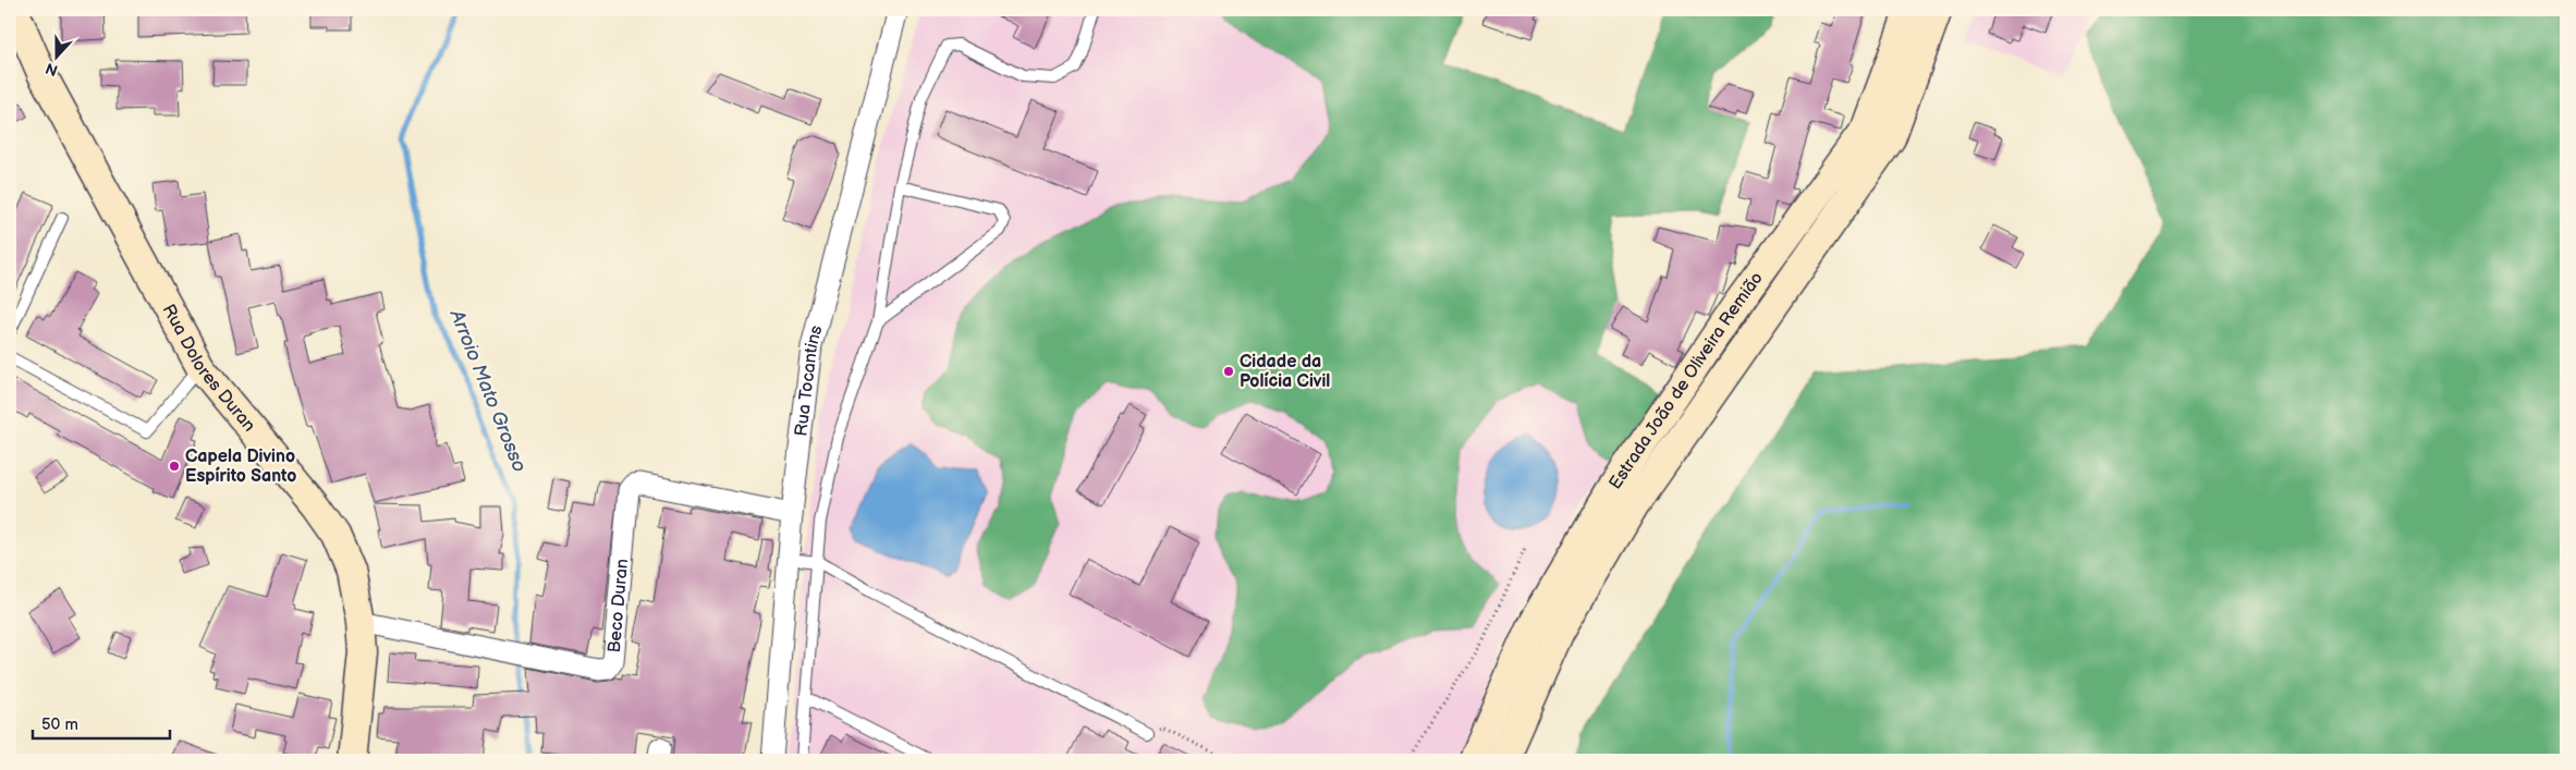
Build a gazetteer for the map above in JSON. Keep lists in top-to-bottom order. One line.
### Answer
{"streets":{"main road":["Rua Dolores Duran","Estrada João de Oliveira Remião"],"street":["Rua Tocantins","Beco Duran"]},"crossings":[["Rua Dolores Duran","Beco Duran"],["Rua Tocantins","Beco Duran"]],"water":["Arroio Mato Grosso"],"places":["Cidade da Polícia Civil","Capela Divino Espírito Santo"],"scale_bar":"50 m","north":"bottom"}
